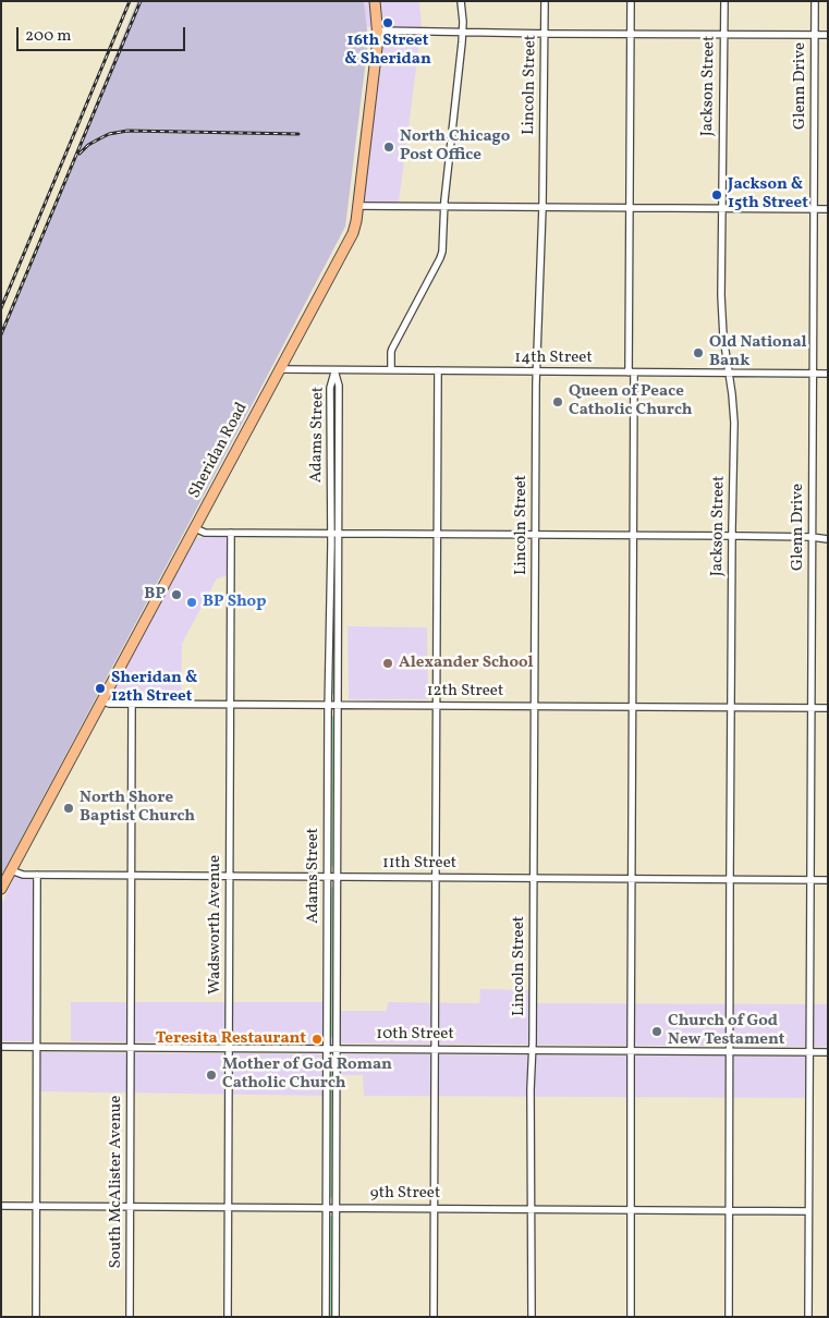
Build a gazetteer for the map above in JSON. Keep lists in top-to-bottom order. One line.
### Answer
{"streets":{"highway":["Sheridan Road"],"street":["Lincoln Street","Jackson Street","Glenn Drive","14th Street","Adams Street","12th Street","11th Street","Wadsworth Avenue","10th Street","South McAlister Avenue","9th Street"]},"crossings":[["Lincoln Street","14th Street"],["Lincoln Street","12th Street"],["Lincoln Street","11th Street"],["Lincoln Street","10th Street"],["Lincoln Street","9th Street"],["Jackson Street","14th Street"],["Jackson Street","12th Street"],["Jackson Street","11th Street"],["Jackson Street","10th Street"],["Jackson Street","9th Street"],["Glenn Drive","14th Street"],["Glenn Drive","12th Street"],["Glenn Drive","11th Street"],["Glenn Drive","10th Street"],["Glenn Drive","9th Street"],["14th Street","Adams Street"],["14th Street","Sheridan Road"],["Adams Street","12th Street"],["Adams Street","11th Street"],["Adams Street","10th Street"],["Adams Street","9th Street"],["Sheridan Road","12th Street"],["Sheridan Road","11th Street"],["12th Street","Wadsworth Avenue"],["12th Street","South McAlister Avenue"],["11th Street","Wadsworth Avenue"],["11th Street","South McAlister Avenue"],["Wadsworth Avenue","10th Street"],["Wadsworth Avenue","9th Street"],["10th Street","South McAlister Avenue"],["South McAlister Avenue","9th Street"]],"places":["16th Street & Sheridan","North Chicago Post Office","Jackson & 15th Street","Old National Bank","Queen of Peace Catholic Church","BP","BP Shop","Alexander School","Sheridan & 12th Street","North Shore Baptist Church","Church of God New Testament","Teresita Restaurant","Mother of God Roman Catholic Church"],"scale_bar":"200 m"}
